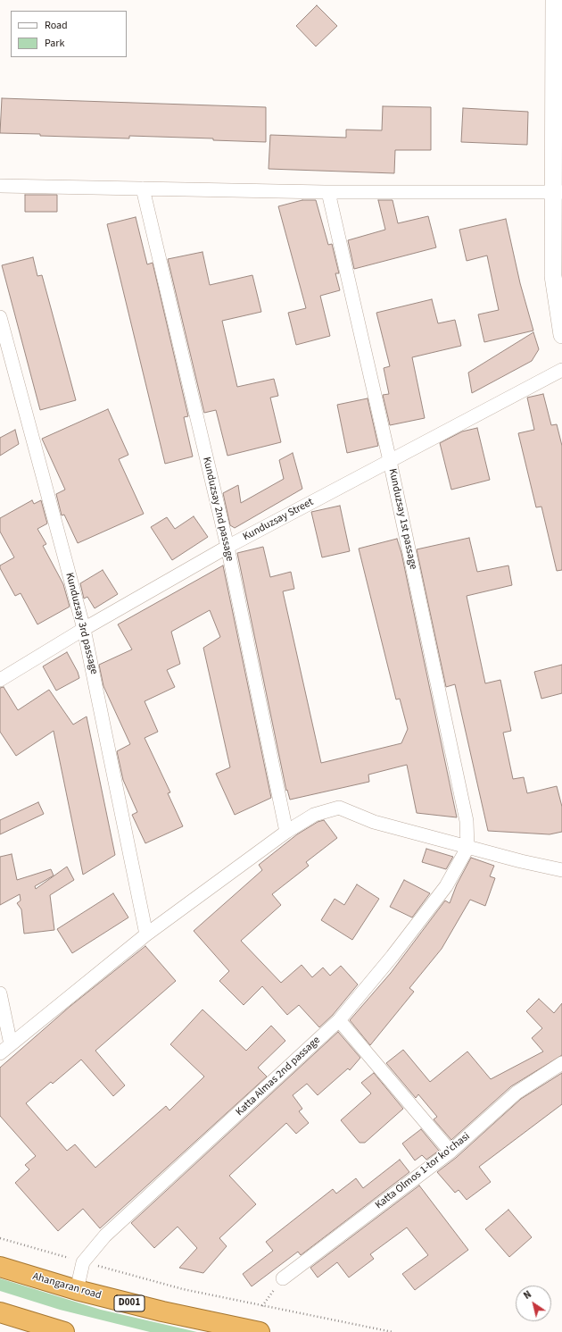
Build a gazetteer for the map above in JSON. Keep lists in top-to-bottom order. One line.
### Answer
{"streets":{"highway":["Ahangaran road","D001"],"street":["Kunduzsay 2nd passage","Kunduzsay 1st passage","Kunduzsay Street","Kunduzsay 3rd passage","Katta Almas 2nd passage","Katta Olmos 1-tor ko'chasi"]},"crossings":[["Kunduzsay 2nd passage","Kunduzsay Street"],["Kunduzsay 1st passage","Kunduzsay Street"],["Kunduzsay 1st passage","Katta Almas 2nd passage"],["Kunduzsay Street","Kunduzsay 3rd passage"],["Katta Almas 2nd passage","Ahangaran road"]],"legend":["Road","Park"],"north":"top left"}
